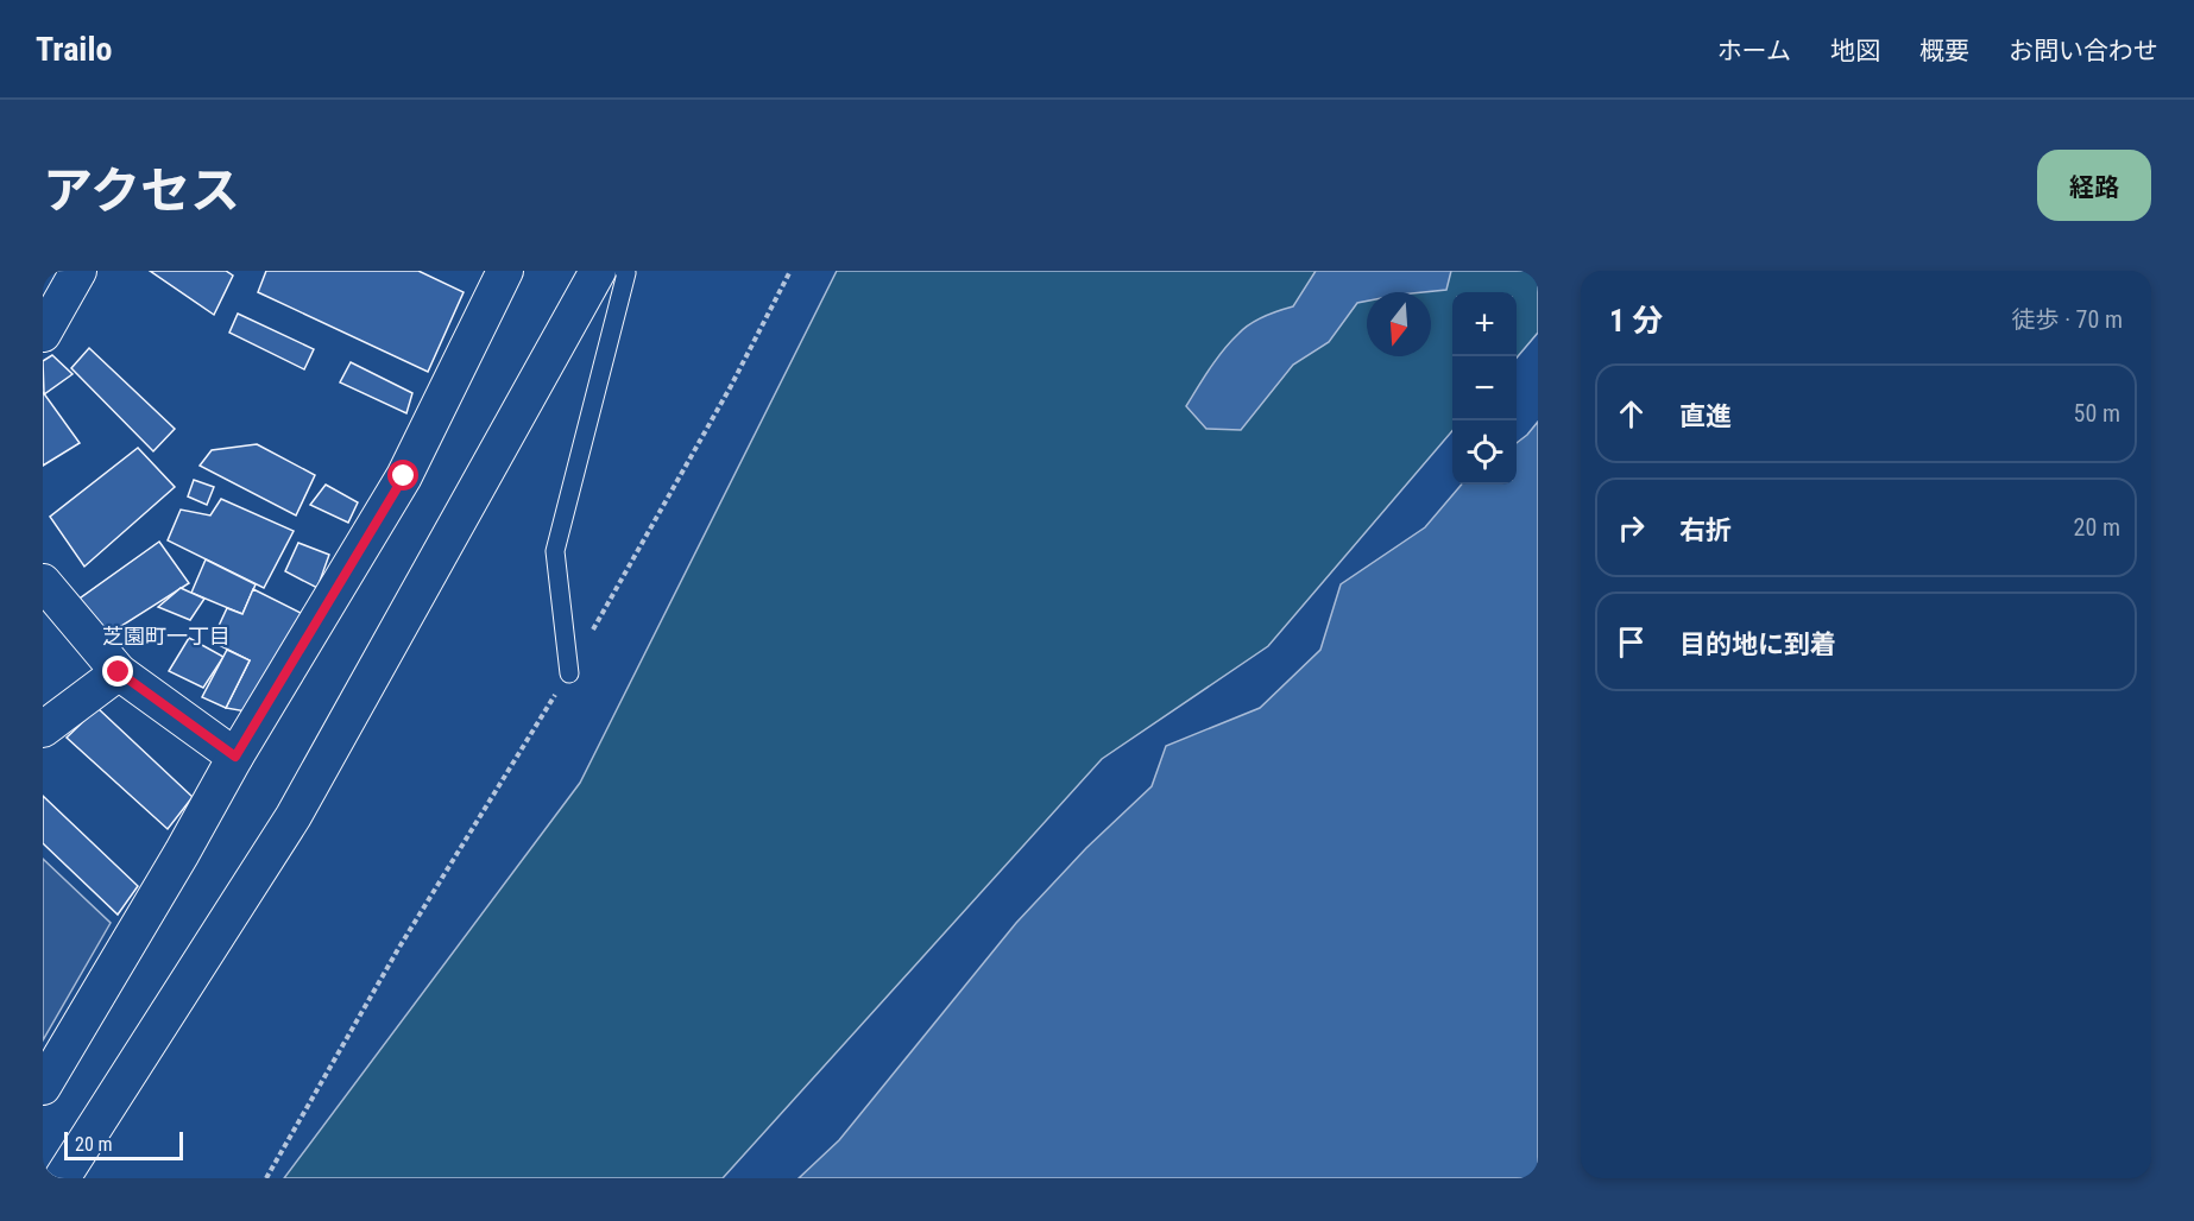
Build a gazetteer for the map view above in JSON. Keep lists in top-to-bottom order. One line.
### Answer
{"districts":["芝園町一丁目"],"scale_bar":"20 m","north":"bottom","page":{"header":"Trailo","nav":["ホーム","地図","概要","お問い合わせ"],"title":"アクセス","buttons":"経路","heading":["1 分","徒歩 · 70 m"],"map_buttons":["+","−"],"list":[["直進","50 m"],["右折","20 m"],"目的地に到着"],"scale":"20 m"}}
